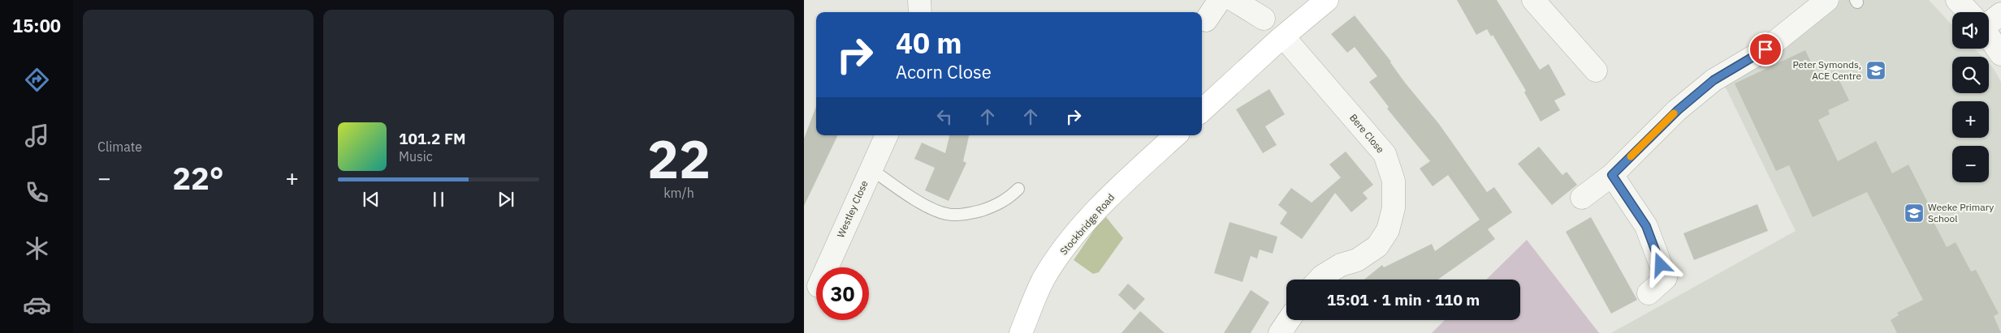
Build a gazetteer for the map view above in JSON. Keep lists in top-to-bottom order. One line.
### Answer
{"streets":{"main road":["Stockbridge Road"],"street":["Bere Close","Westley Close"]},"places":{"school or university":["Peter Symonds, ACE Centre","Weeke Primary School"]},"page":{"tabs":"15:00","tile":["Climate",["22","km/h"]],"map_buttons":["+","−"],"turn":["40 m","Acorn Close"],"song":["101.2 FM","Music"],"heat":["−","22°","+"],"limit":"30","trip":"15:01 · 1 min · 110 m"}}
